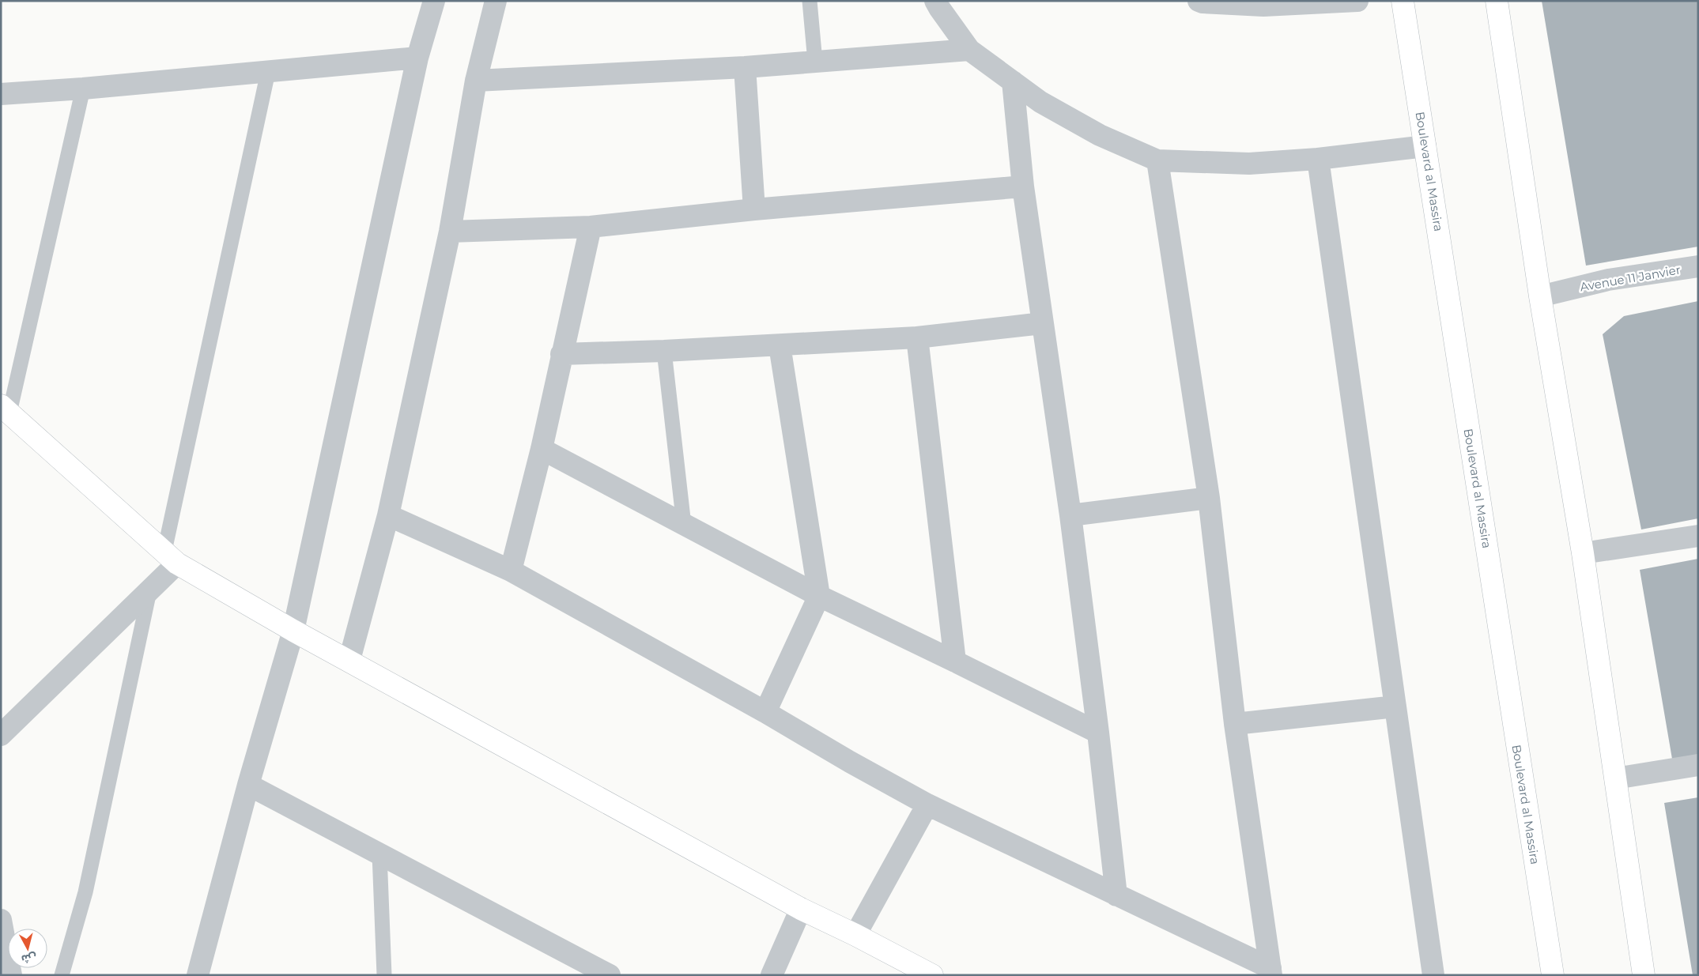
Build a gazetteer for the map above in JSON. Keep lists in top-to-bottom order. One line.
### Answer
{"streets":{"street":["Boulevard al Massira","Avenue 11 Janvier"]},"north":"bottom"}
